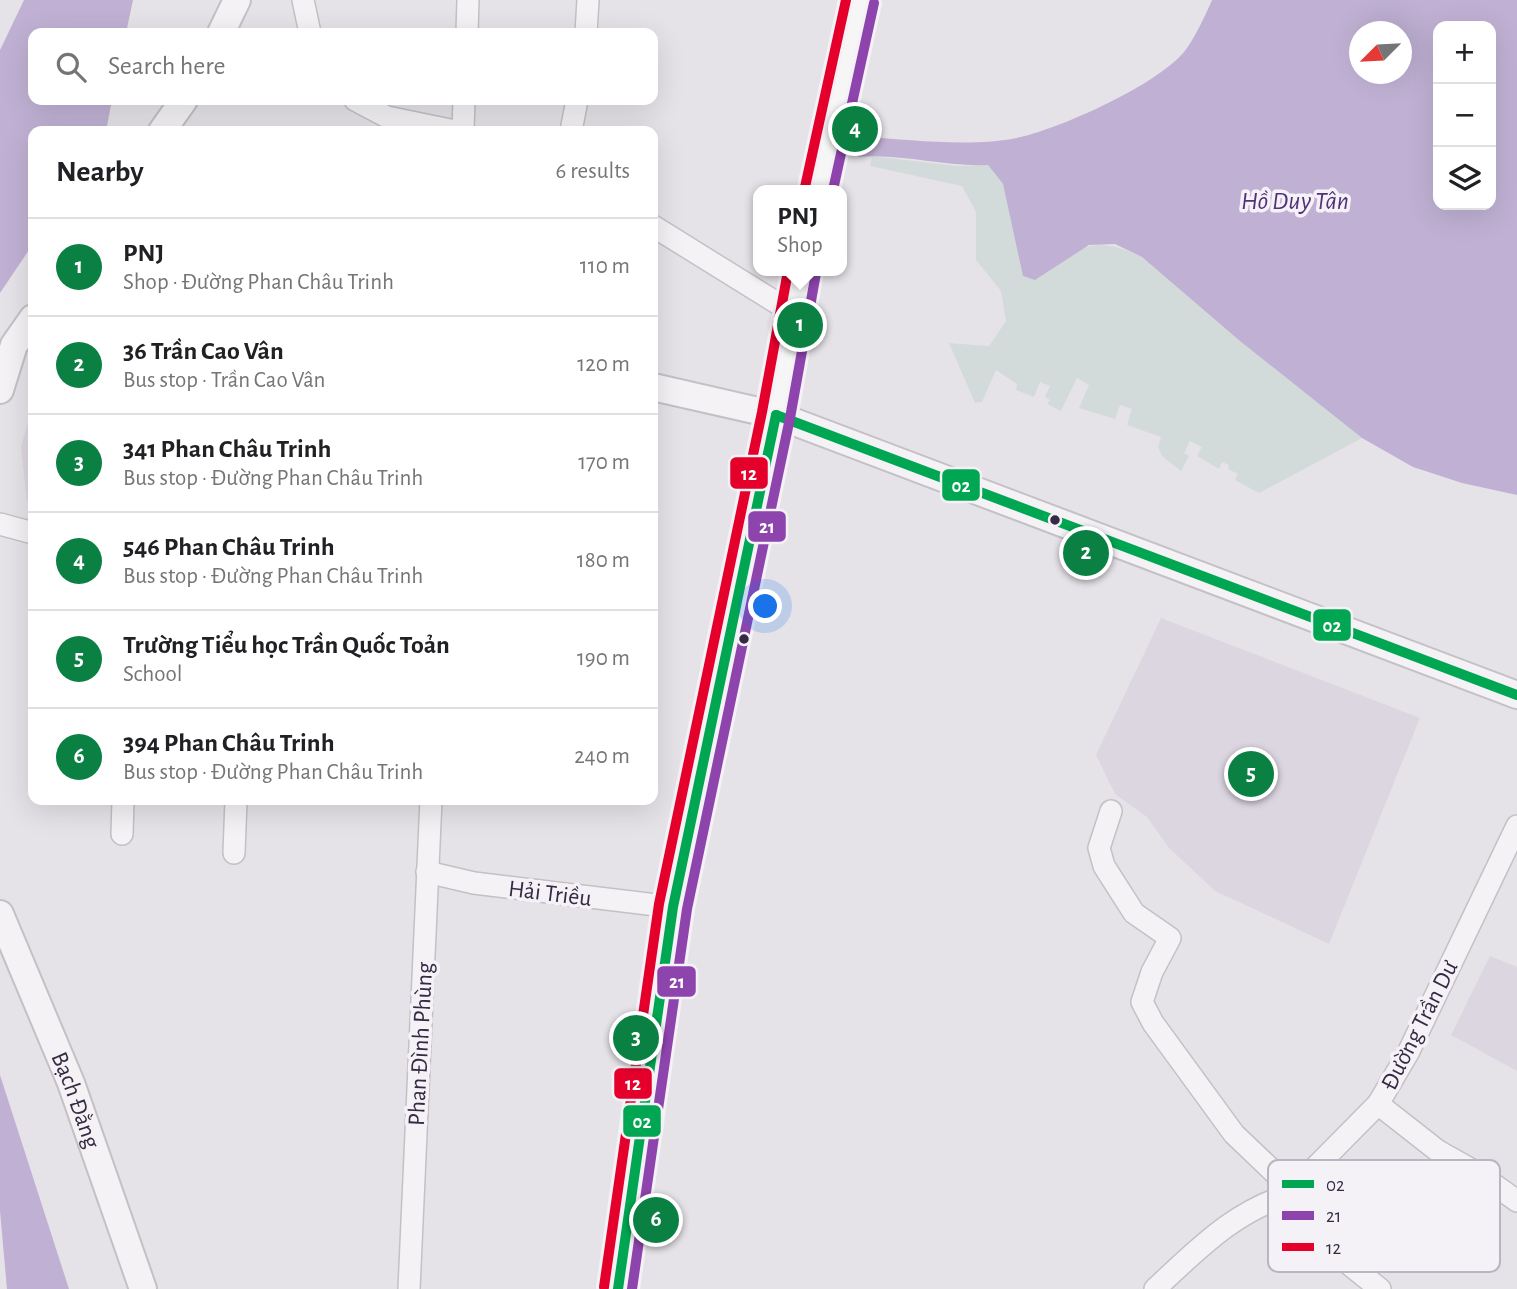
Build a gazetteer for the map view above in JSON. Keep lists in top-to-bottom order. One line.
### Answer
{"streets":{"street":["Hải Triều","Đường Trần Dư","Phan Đình Phùng","Bạch Đằng"]},"crossings":[["Hải Triều","Phan Đình Phùng"]],"water":["Hồ Duy Tân"],"lines":["transit line 12","transit line 21","transit line 02"],"legend":["02","21","12"],"north":"bottom left","page":{"map_buttons":["+","−"],"search":"Search here","pins":["4","1","2","5","3","6"],"heading":["Nearby","6 results"],"popup":["PNJ","Shop"],"list":[{"mark":"1","name":"PNJ","note":"Shop · Đường Phan Châu Trinh","value":"110 m"},{"mark":"2","name":"36 Trần Cao Vân","note":"Bus stop · Trần Cao Vân","value":"120 m"},{"mark":"3","name":"341 Phan Châu Trinh","note":"Bus stop · Đường Phan Châu Trinh","value":"170 m"},{"mark":"4","name":"546 Phan Châu Trinh","note":"Bus stop · Đường Phan Châu Trinh","value":"180 m"},{"mark":"5","name":"Trường Tiểu học Trần Quốc Toản","note":"School","value":"190 m"},{"mark":"6","name":"394 Phan Châu Trinh","note":"Bus stop · Đường Phan Châu Trinh","value":"240 m"}]}}
